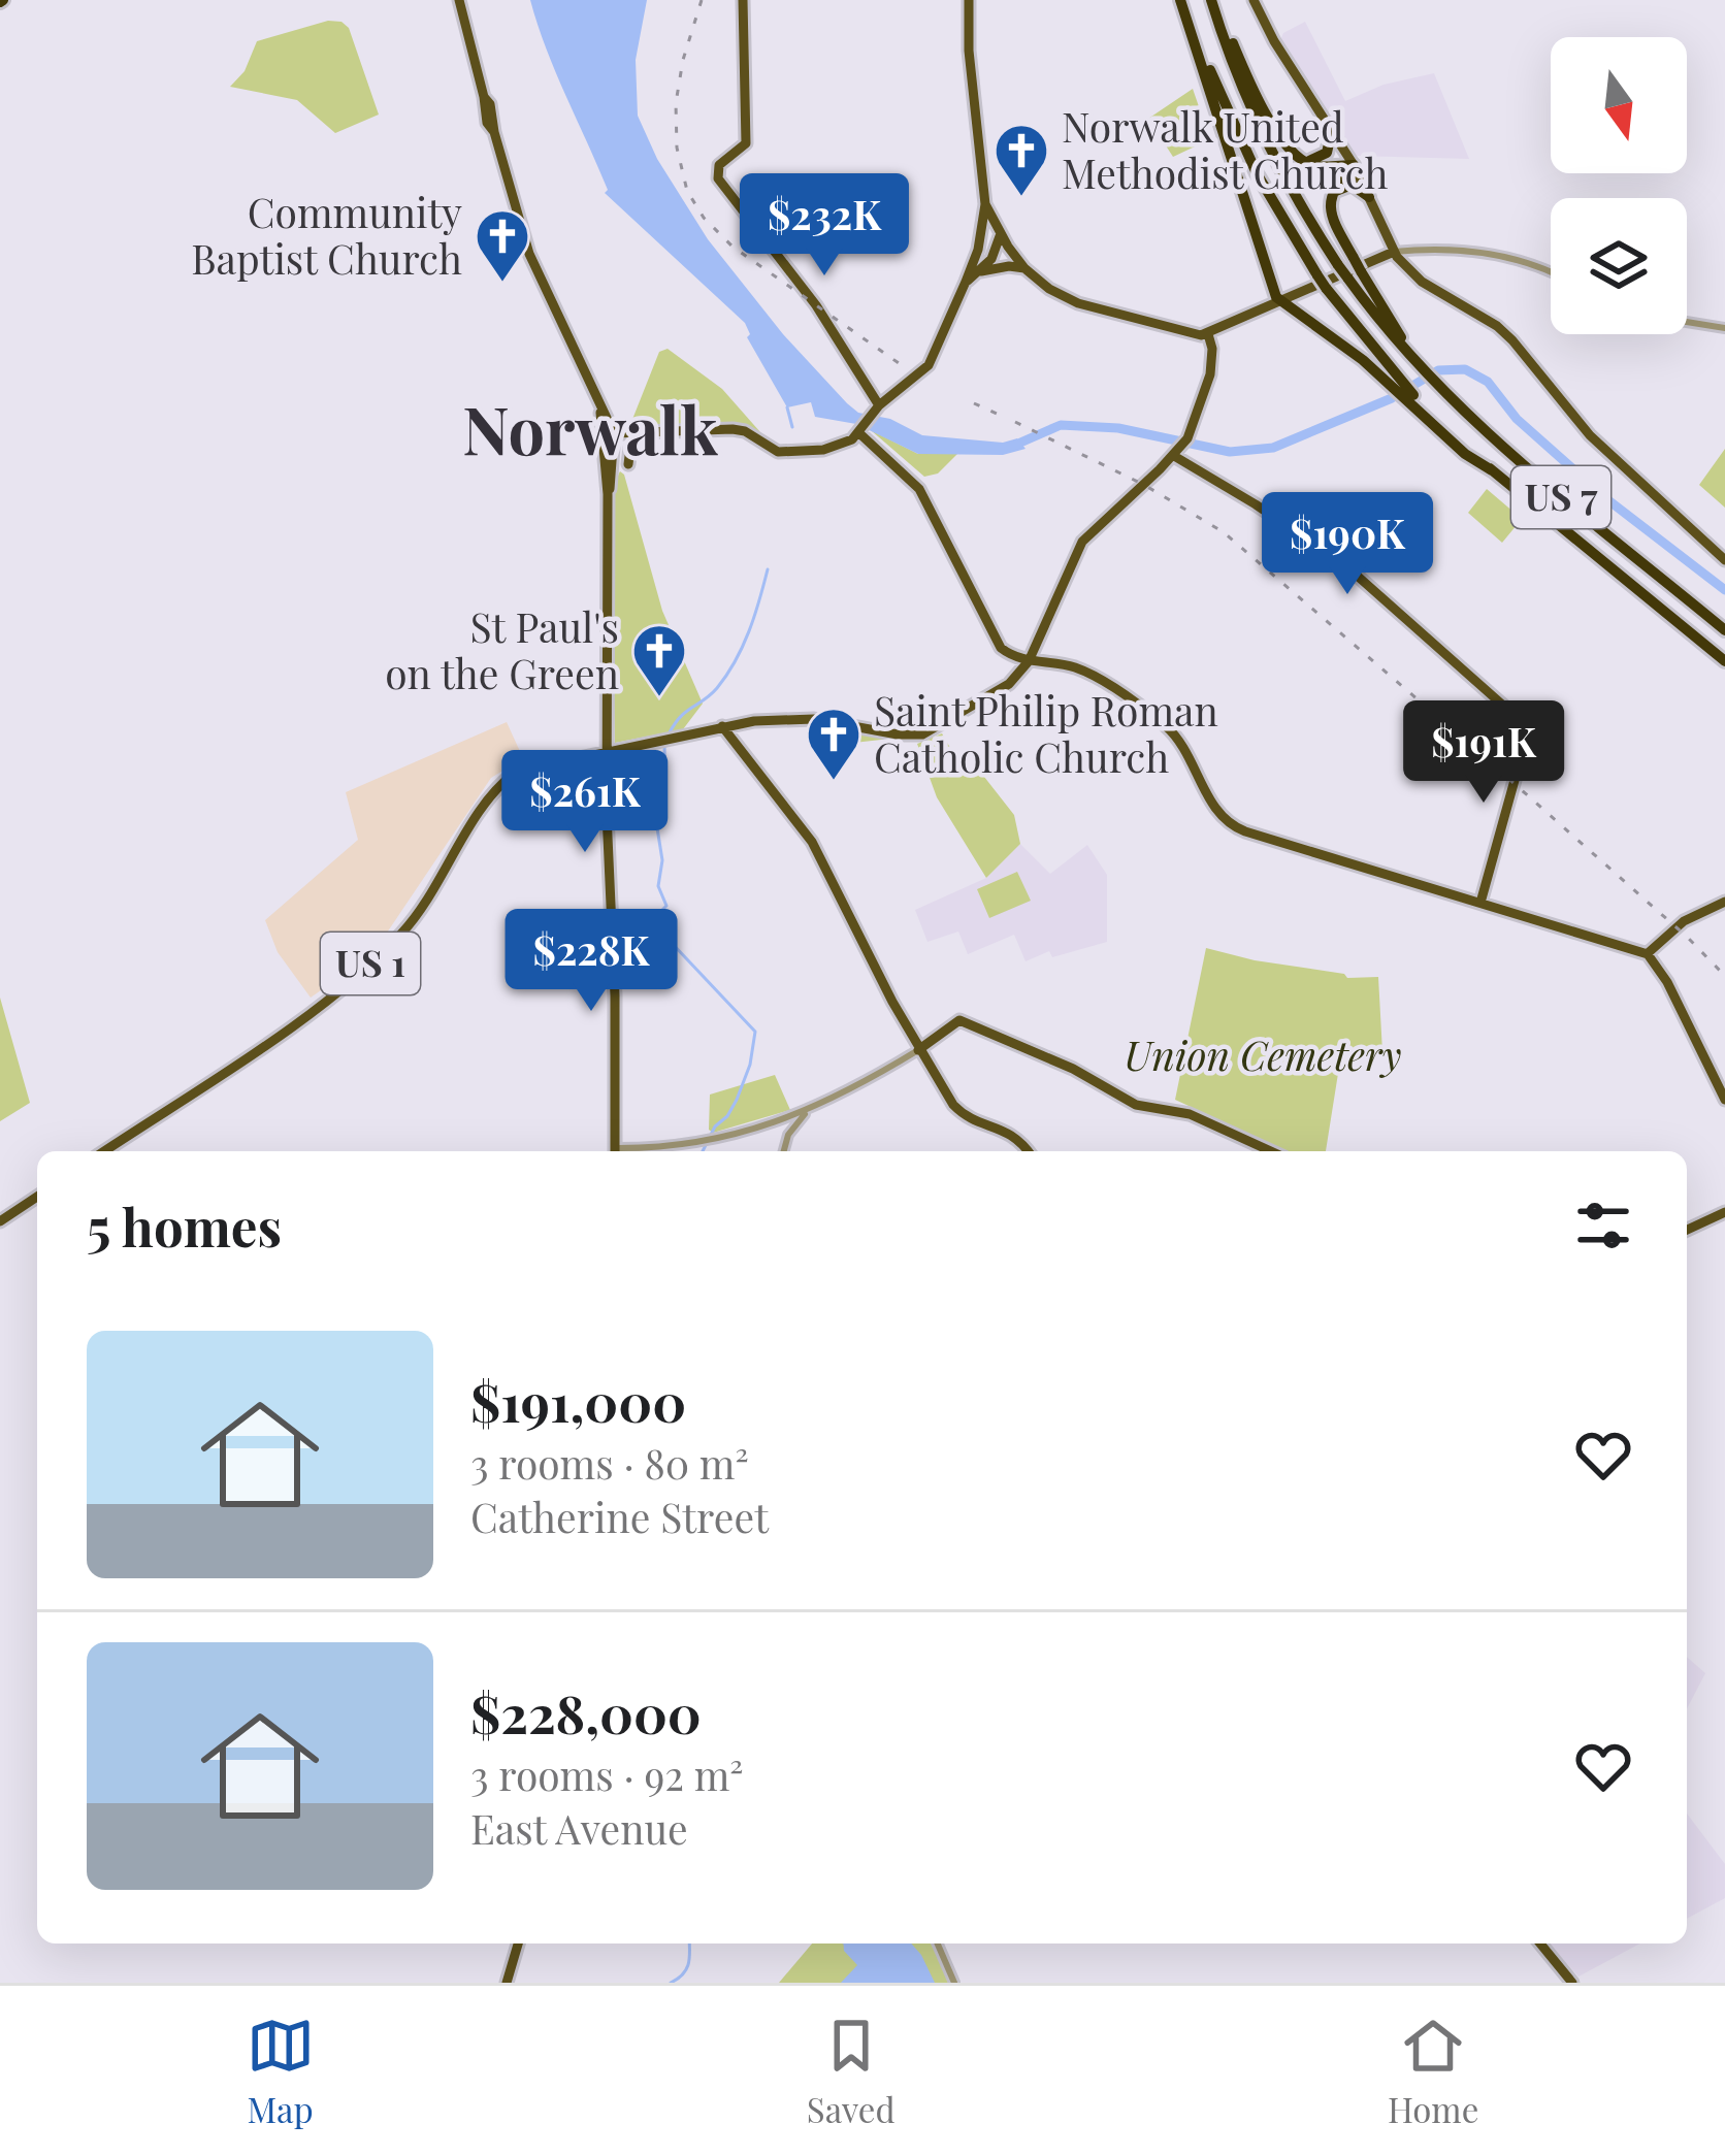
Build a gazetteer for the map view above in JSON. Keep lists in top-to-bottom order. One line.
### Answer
{"streets":{"highway":["US 7"],"main road":["US 1"]},"districts":["Norwalk"],"parks":["Union Cemetery"],"places":{"church":["Norwalk United Methodist Church","Community Baptist Church","St Paul's on the Green","Saint Philip Roman Catholic Church"]},"north":"bottom","page":{"price":["$232K","$190K","$191K","$261K","$228K"],"heading":"5 homes","list":[{"name":"$191,000","note":"3 rooms · 80 m² · Catherine Street"},{"name":"$228,000","note":"3 rooms · 92 m² · East Avenue"}],"tabs":["Map","Saved","Home"]}}
